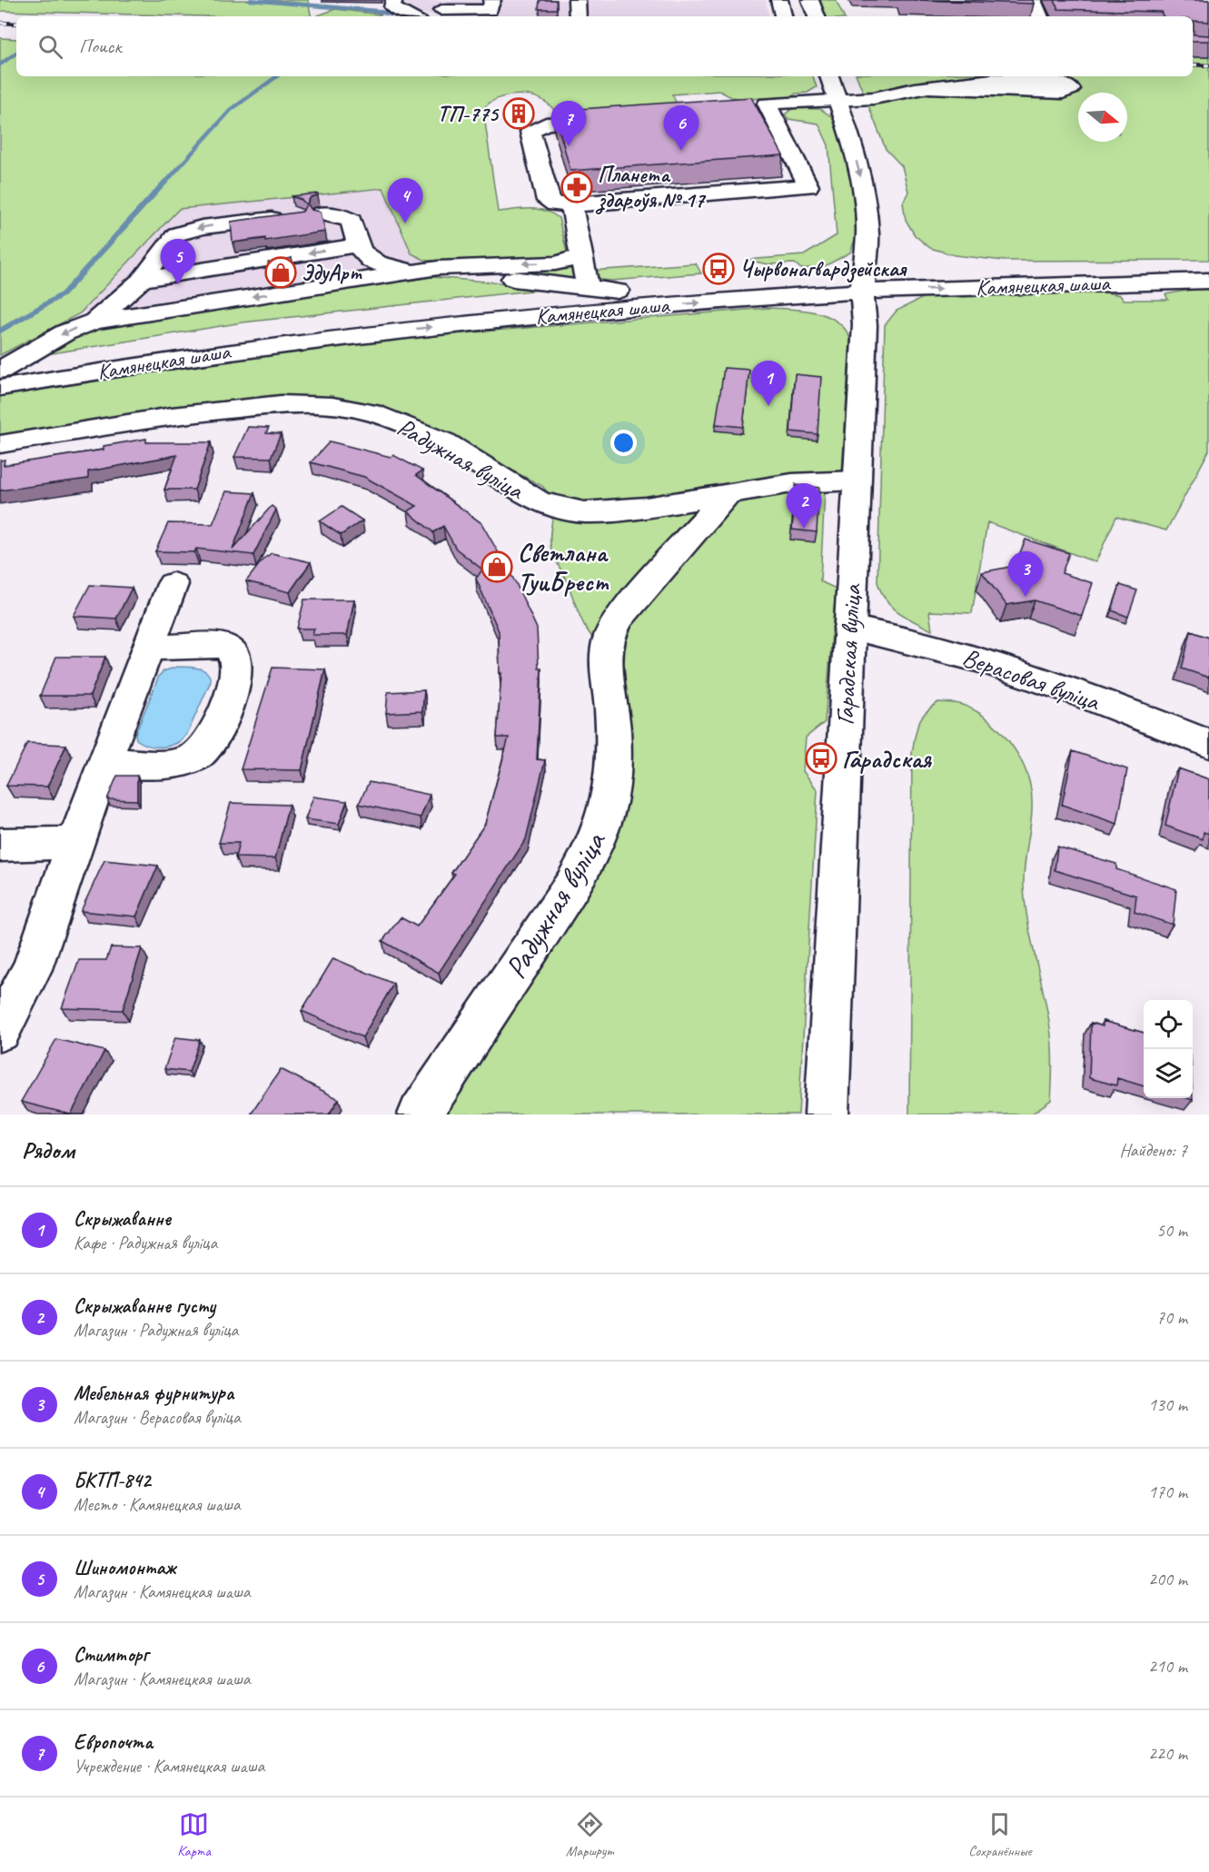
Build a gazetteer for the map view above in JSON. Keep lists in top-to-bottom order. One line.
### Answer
{"streets":{"main road":["Камянецкая шаша","Радужная вуліца","Гарадская вуліца","Верасовая вуліца"]},"crossings":[["Камянецкая шаша","Гарадская вуліца"],["Радужная вуліца","Гарадская вуліца"],["Гарадская вуліца","Верасовая вуліца"]],"places":{"building":["ТП-775"],"pharmacy":["Планета здароўя № 17"],"bus stop":["Чырвонагвардзейская","Гарадская"],"shop":["ЭдуАрт","Светлана ТуиБрест"]},"north":"right","page":{"search":"Поиск","pins":["7","6","4","5","1","2","3"],"heading":["Рядом","Найдено: 7"],"list":[{"mark":"1","name":"Скрыжаванне","note":"Кафе · Радужная вуліца","value":"50 m"},{"mark":"2","name":"Скрыжаванне густу","note":"Магазин · Радужная вуліца","value":"70 m"},{"mark":"3","name":"Мебельная фурнитура","note":"Магазин · Верасовая вуліца","value":"130 m"},{"mark":"4","name":"БКТП-842","note":"Место · Камянецкая шаша","value":"170 m"},{"mark":"5","name":"Шиномонтаж","note":"Магазин · Камянецкая шаша","value":"200 m"},{"mark":"6","name":"Стимторг","note":"Магазин · Камянецкая шаша","value":"210 m"},{"mark":"7","name":"Европочта","note":"Учреждение · Камянецкая шаша","value":"220 m"}],"nav":["Карта","Маршрут","Сохранённые"]}}
